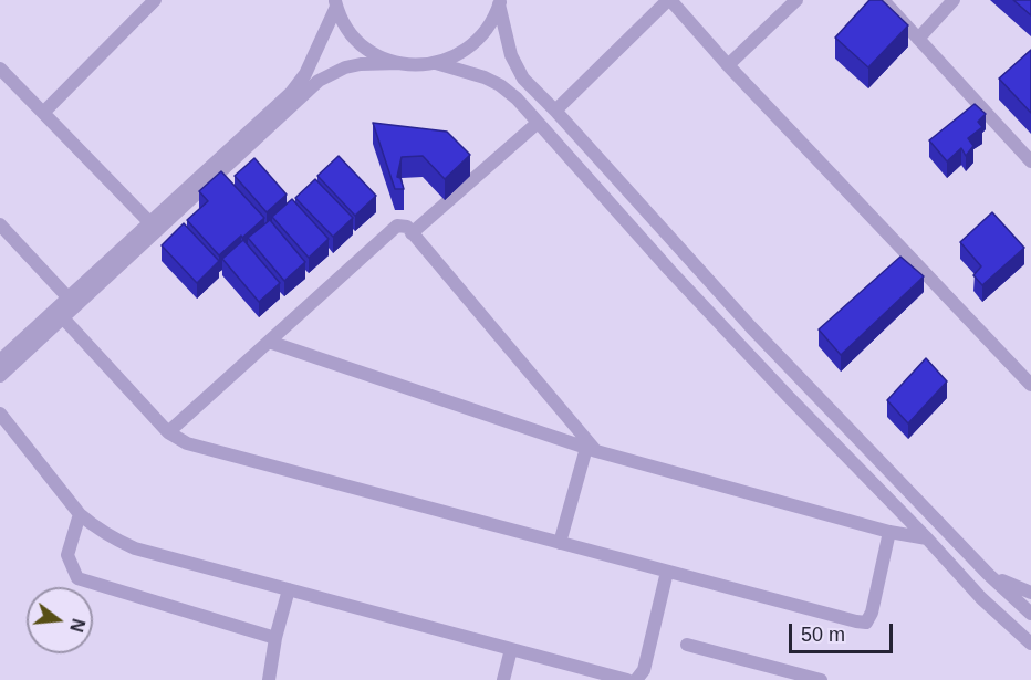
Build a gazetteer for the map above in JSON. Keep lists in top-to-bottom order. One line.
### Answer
{"scale_bar":"50 m","north":"right"}
